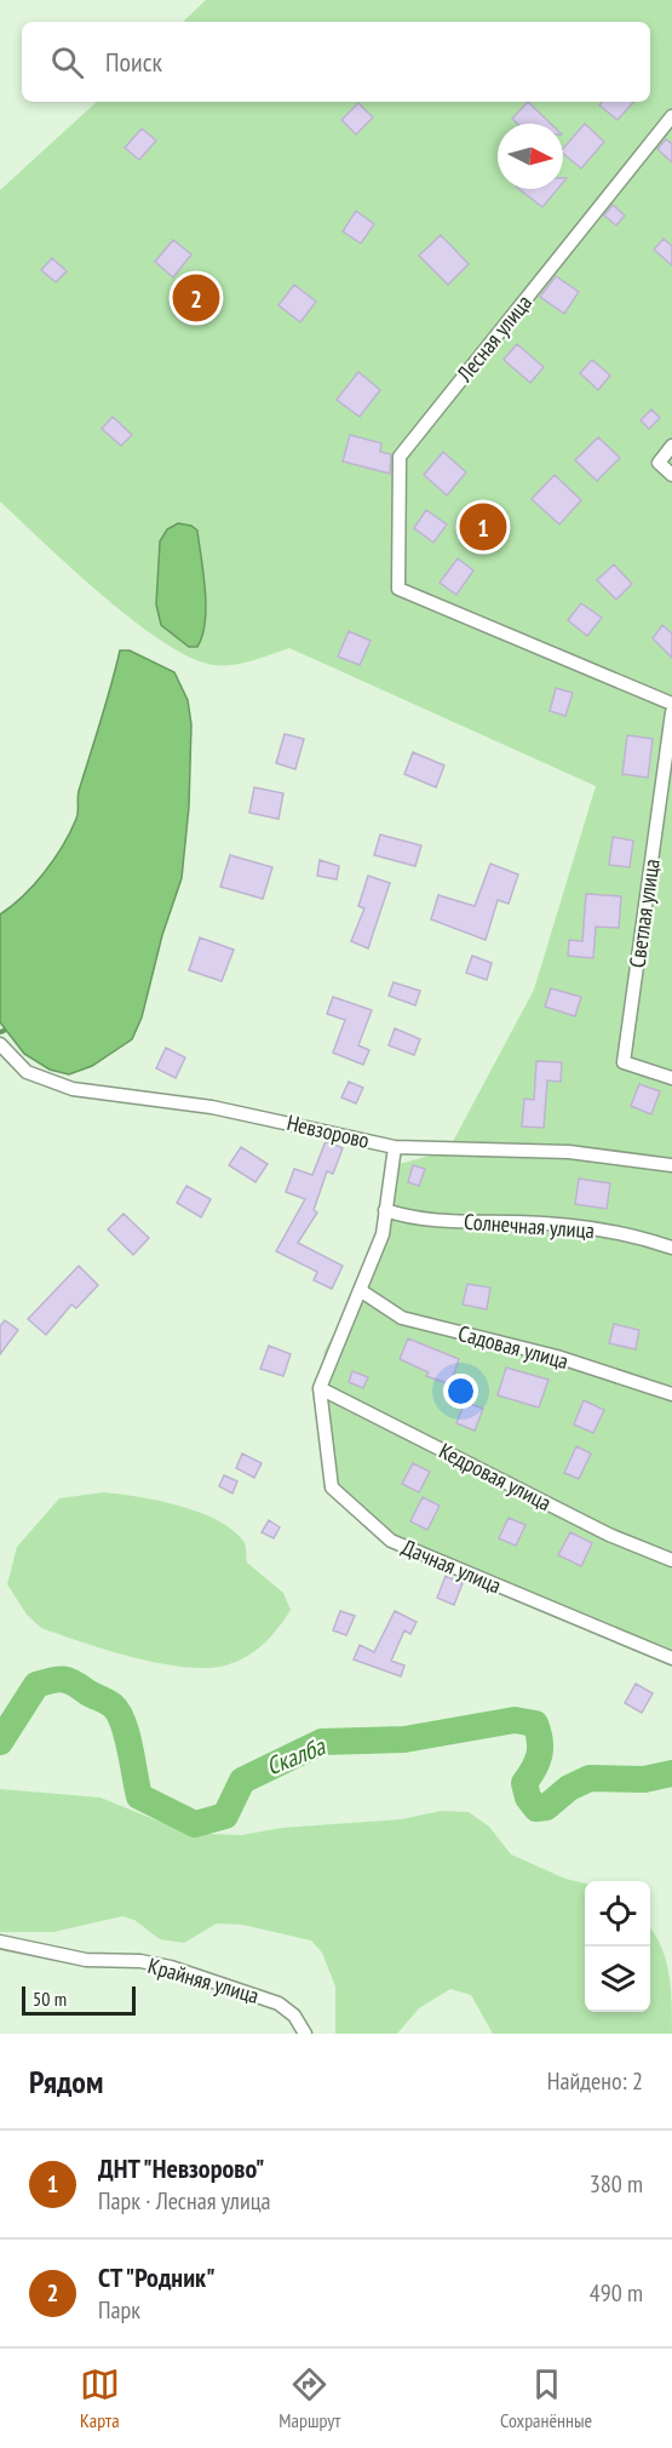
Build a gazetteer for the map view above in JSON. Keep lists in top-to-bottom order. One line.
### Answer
{"streets":{"street":["Лесная улица","Светлая улица","Невзорово","Солнечная улица","Садовая улица","Кедровая улица","Дачная улица","Крайняя улица"]},"crossings":[["Невзорово","Дачная улица"],["Солнечная улица","Дачная улица"],["Садовая улица","Дачная улица"],["Кедровая улица","Дачная улица"]],"water":["Скалба"],"scale_bar":"50 m","north":"right","page":{"search":"Поиск","pins":["2","1"],"scale":"50 m","heading":["Рядом","Найдено: 2"],"list":[{"mark":"1","name":"ДНТ \"Невзорово\"","note":"Парк · Лесная улица","value":"380 m"},{"mark":"2","name":"СТ \"Родник\"","note":"Парк","value":"490 m"}],"nav":["Карта","Маршрут","Сохранённые"]}}
